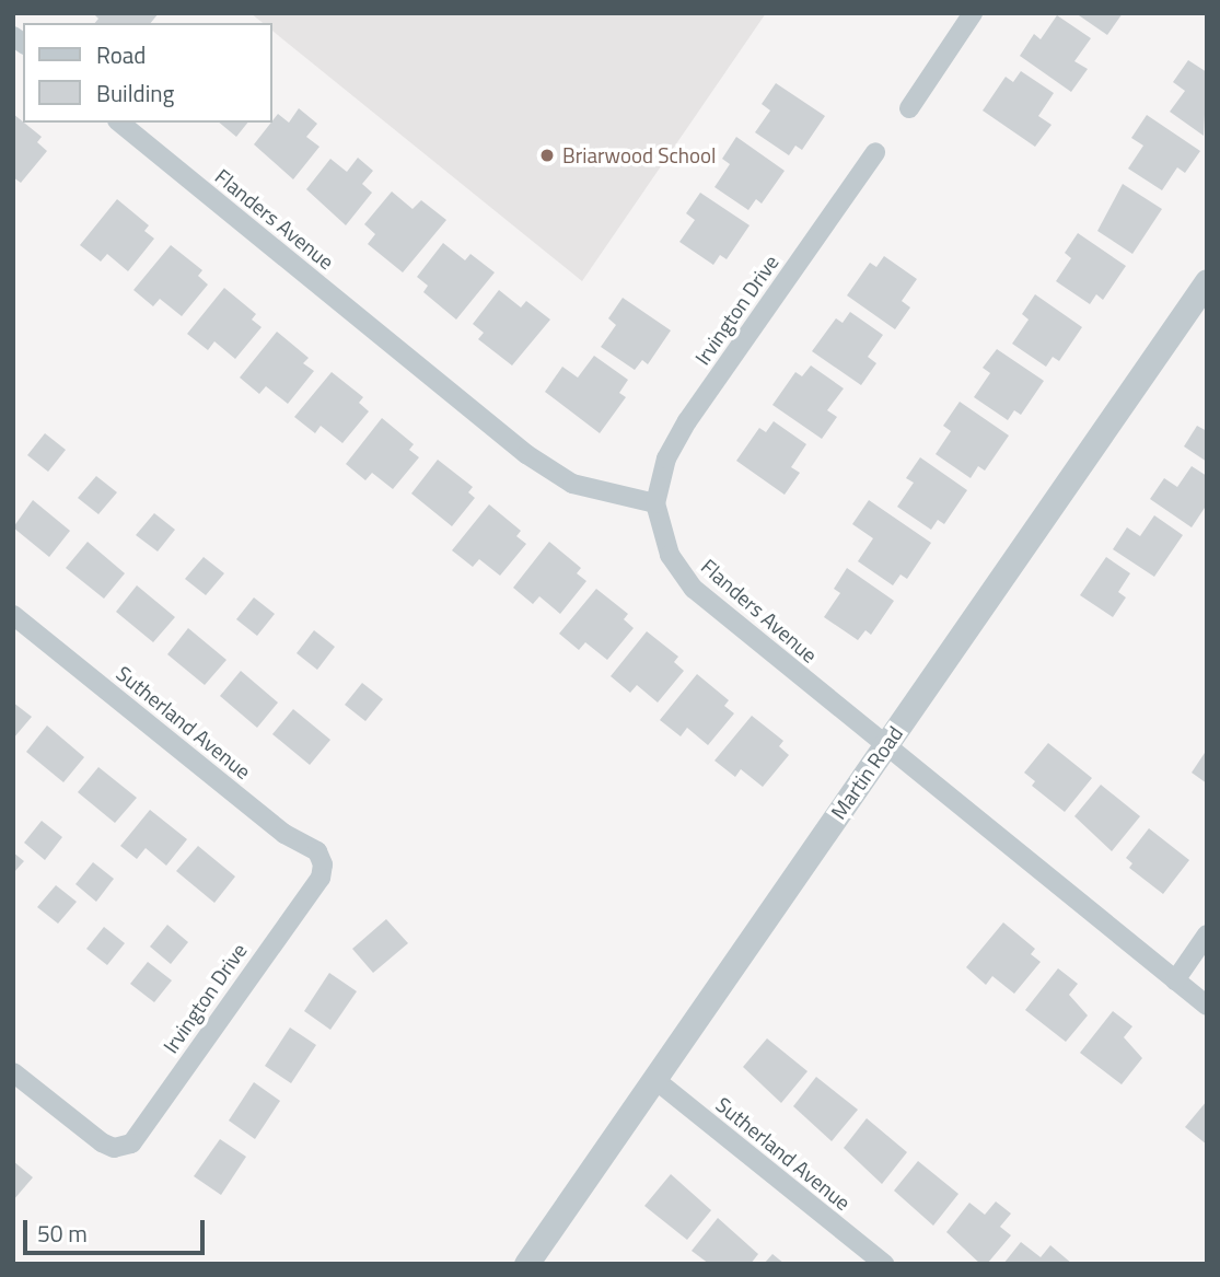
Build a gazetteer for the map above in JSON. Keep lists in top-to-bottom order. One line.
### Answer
{"streets":{"street":["Flanders Avenue","Irvington Drive","Sutherland Avenue","Martin Road"]},"crossings":[["Flanders Avenue","Irvington Drive"],["Flanders Avenue","Martin Road"],["Irvington Drive","Sutherland Avenue"],["Sutherland Avenue","Martin Road"]],"places":["Briarwood School"],"legend":["Road","Building"],"scale_bar":"50 m"}
